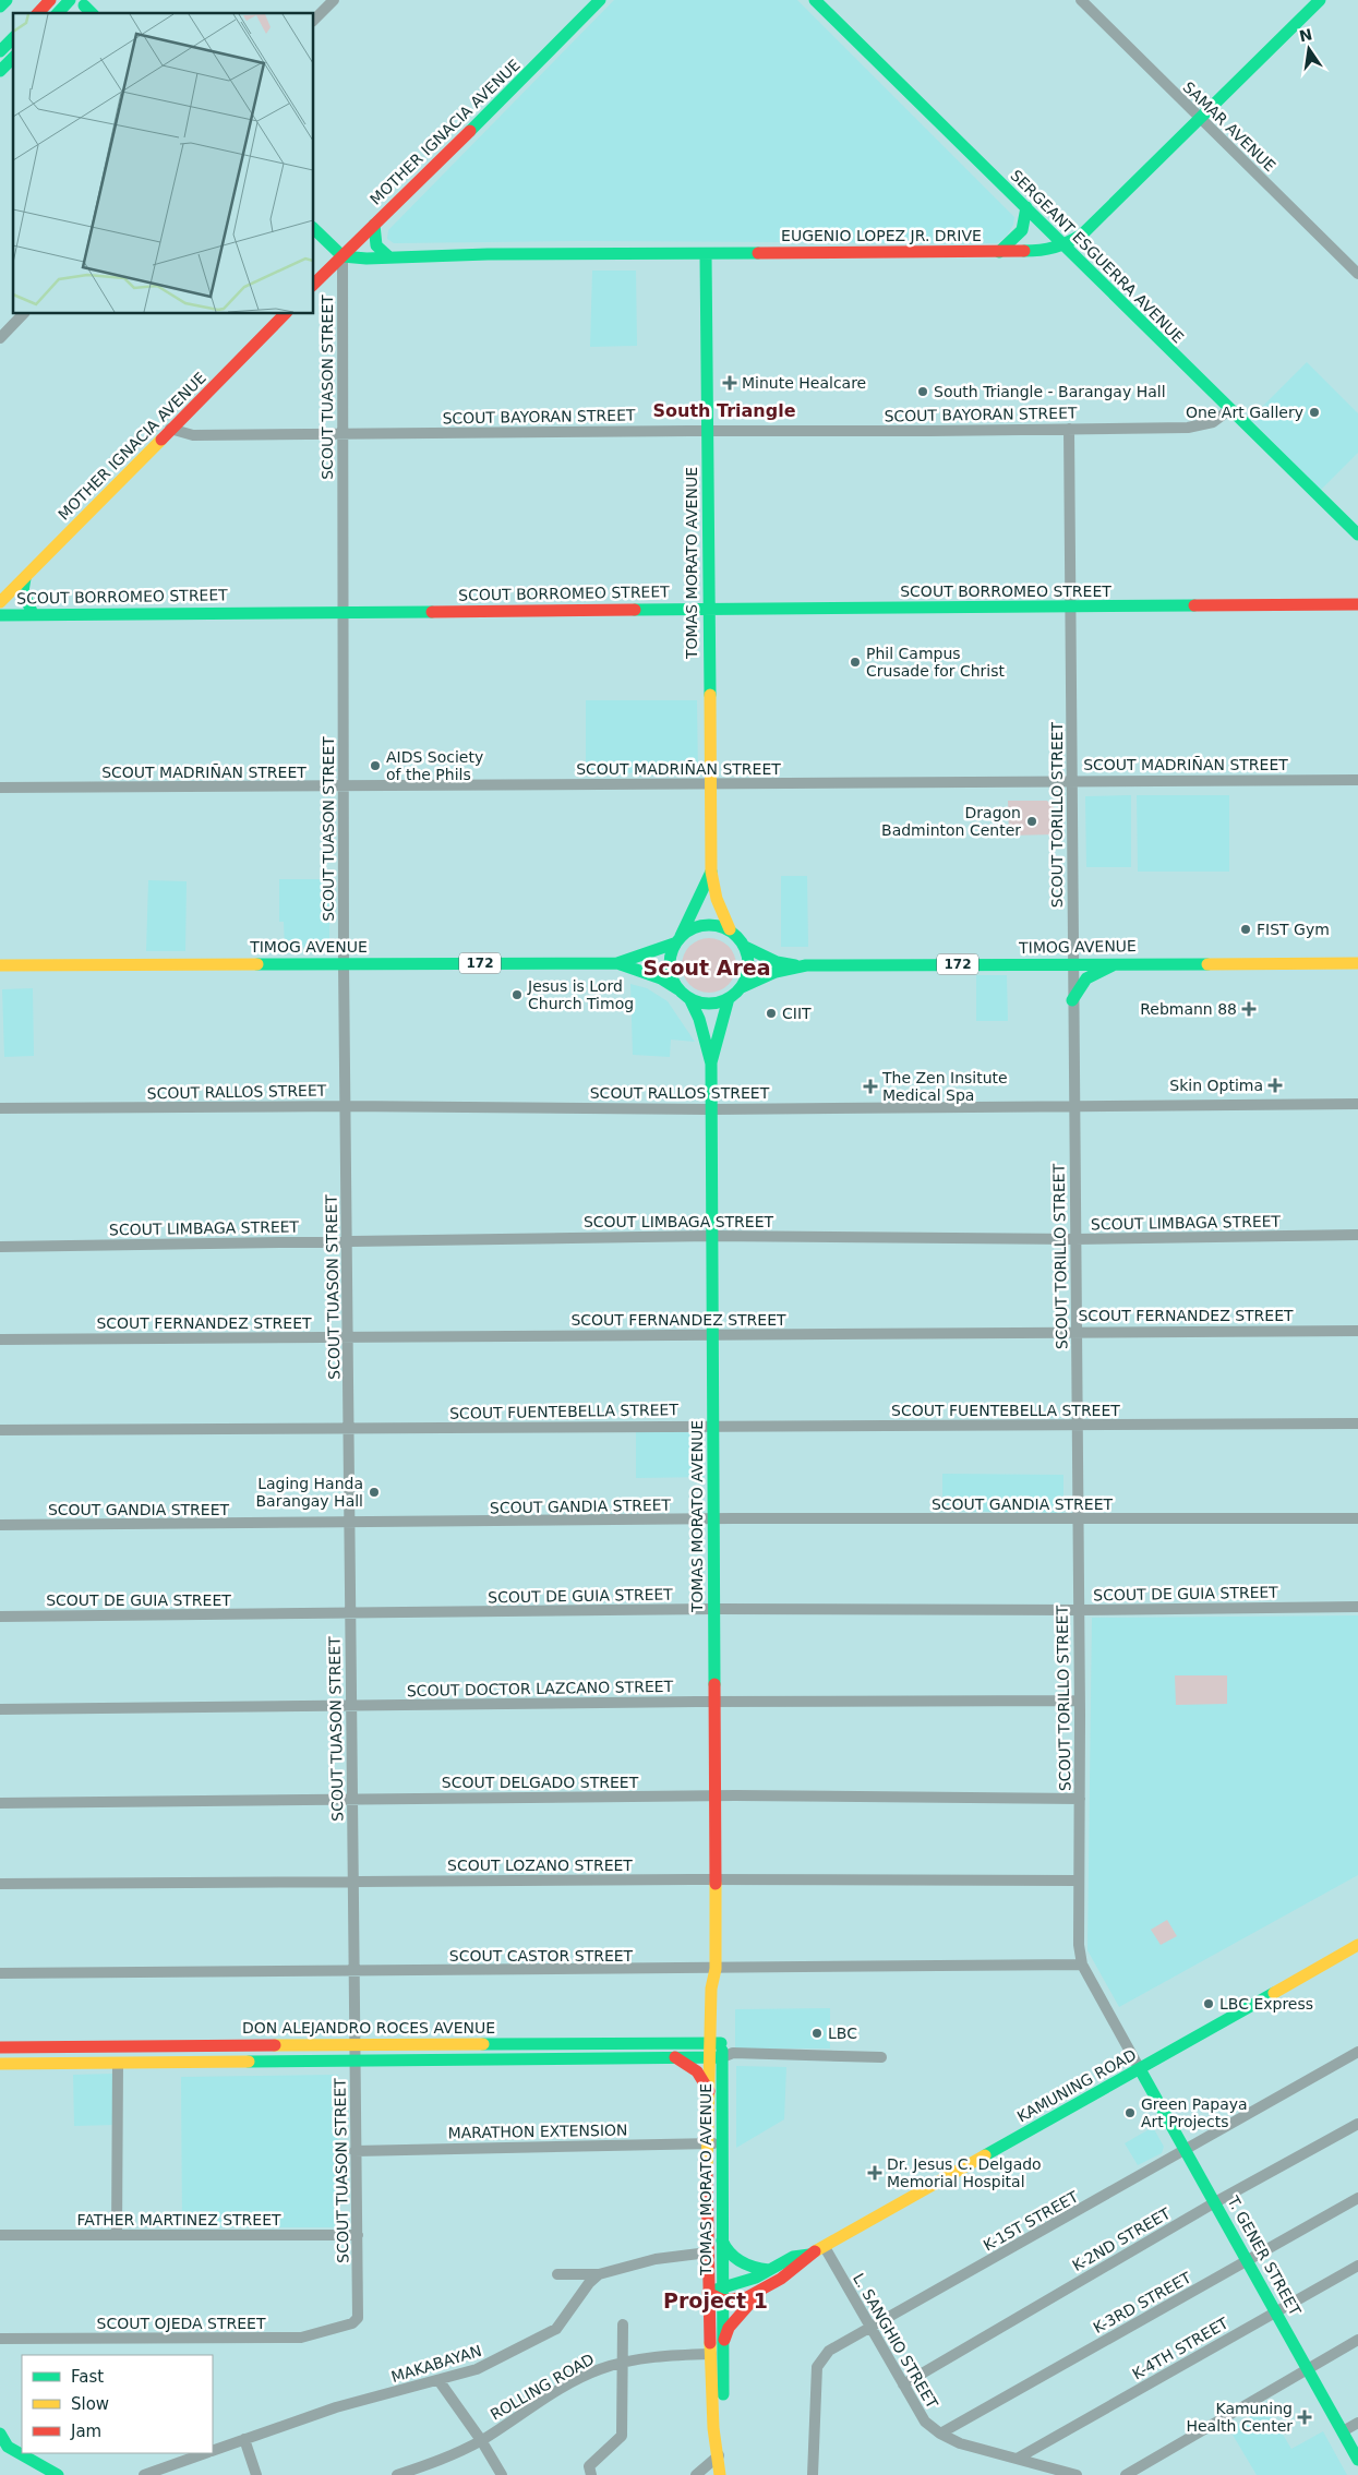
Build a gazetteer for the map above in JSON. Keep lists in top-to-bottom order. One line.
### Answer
{"streets":{"main road":["MOTHER IGNACIA AVENUE","EUGENIO LOPEZ JR. DRIVE","SERGEANT ESGUERRA AVENUE","TOMAS MORATO AVENUE","SCOUT BORROMEO STREET","TIMOG AVENUE","172","DON ALEJANDRO ROCES AVENUE","KAMUNING ROAD","T. GENER STREET"],"street":["SAMAR AVENUE","SCOUT TUASON STREET","SCOUT BAYORAN STREET","SCOUT MADRIÑAN STREET","SCOUT TORILLO STREET","SCOUT RALLOS STREET","SCOUT LIMBAGA STREET","SCOUT FERNANDEZ STREET","SCOUT FUENTEBELLA STREET","SCOUT GANDIA STREET","SCOUT DE GUIA STREET","SCOUT DOCTOR LAZCANO STREET","SCOUT DELGADO STREET","SCOUT LOZANO STREET","SCOUT CASTOR STREET","MARATHON EXTENSION","FATHER MARTINEZ STREET","K-1ST STREET","K-2ND STREET","K-3RD STREET","SCOUT OJEDA STREET","L. SANGHIO STREET","K-4TH STREET","MAKABAYAN","ROLLING ROAD"]},"crossings":[["SAMAR AVENUE","EUGENIO LOPEZ JR. DRIVE"],["MOTHER IGNACIA AVENUE","EUGENIO LOPEZ JR. DRIVE"],["MOTHER IGNACIA AVENUE","SCOUT TUASON STREET"],["MOTHER IGNACIA AVENUE","SCOUT BAYORAN STREET"],["EUGENIO LOPEZ JR. DRIVE","SERGEANT ESGUERRA AVENUE"],["EUGENIO LOPEZ JR. DRIVE","SCOUT TUASON STREET"],["EUGENIO LOPEZ JR. DRIVE","TOMAS MORATO AVENUE"],["SERGEANT ESGUERRA AVENUE","SCOUT BAYORAN STREET"],["SCOUT TUASON STREET","SCOUT BAYORAN STREET"],["SCOUT TUASON STREET","SCOUT BORROMEO STREET"],["SCOUT TUASON STREET","SCOUT MADRIÑAN STREET"],["SCOUT TUASON STREET","TIMOG AVENUE"],["SCOUT TUASON STREET","SCOUT RALLOS STREET"],["SCOUT TUASON STREET","SCOUT LIMBAGA STREET"],["SCOUT TUASON STREET","SCOUT FERNANDEZ STREET"],["SCOUT TUASON STREET","SCOUT FUENTEBELLA STREET"],["SCOUT TUASON STREET","SCOUT GANDIA STREET"],["SCOUT TUASON STREET","SCOUT DE GUIA STREET"],["SCOUT TUASON STREET","SCOUT DOCTOR LAZCANO STREET"],["SCOUT TUASON STREET","SCOUT DELGADO STREET"],["SCOUT TUASON STREET","SCOUT LOZANO STREET"],["SCOUT TUASON STREET","SCOUT CASTOR STREET"],["SCOUT TUASON STREET","DON ALEJANDRO ROCES AVENUE"],["SCOUT TUASON STREET","MARATHON EXTENSION"],["SCOUT TUASON STREET","FATHER MARTINEZ STREET"],["SCOUT TUASON STREET","SCOUT OJEDA STREET"],["SCOUT BAYORAN STREET","TOMAS MORATO AVENUE"],["SCOUT BAYORAN STREET","SCOUT TORILLO STREET"],["TOMAS MORATO AVENUE","SCOUT BORROMEO STREET"],["TOMAS MORATO AVENUE","SCOUT MADRIÑAN STREET"],["TOMAS MORATO AVENUE","TIMOG AVENUE"],["TOMAS MORATO AVENUE","172"],["TOMAS MORATO AVENUE","SCOUT RALLOS STREET"],["TOMAS MORATO AVENUE","SCOUT LIMBAGA STREET"],["TOMAS MORATO AVENUE","SCOUT FERNANDEZ STREET"],["TOMAS MORATO AVENUE","SCOUT FUENTEBELLA STREET"],["TOMAS MORATO AVENUE","SCOUT GANDIA STREET"],["TOMAS MORATO AVENUE","SCOUT DE GUIA STREET"],["TOMAS MORATO AVENUE","SCOUT DOCTOR LAZCANO STREET"],["TOMAS MORATO AVENUE","SCOUT DELGADO STREET"],["TOMAS MORATO AVENUE","SCOUT LOZANO STREET"],["TOMAS MORATO AVENUE","SCOUT CASTOR STREET"],["TOMAS MORATO AVENUE","DON ALEJANDRO ROCES AVENUE"],["TOMAS MORATO AVENUE","KAMUNING ROAD"],["TOMAS MORATO AVENUE","MARATHON EXTENSION"],["TOMAS MORATO AVENUE","ROLLING ROAD"],["SCOUT BORROMEO STREET","SCOUT TORILLO STREET"],["SCOUT MADRIÑAN STREET","SCOUT TORILLO STREET"],["SCOUT TORILLO STREET","TIMOG AVENUE"],["SCOUT TORILLO STREET","SCOUT RALLOS STREET"],["SCOUT TORILLO STREET","SCOUT LIMBAGA STREET"],["SCOUT TORILLO STREET","SCOUT FERNANDEZ STREET"],["SCOUT TORILLO STREET","SCOUT FUENTEBELLA STREET"],["SCOUT TORILLO STREET","SCOUT GANDIA STREET"],["SCOUT TORILLO STREET","SCOUT DE GUIA STREET"],["SCOUT TORILLO STREET","SCOUT DOCTOR LAZCANO STREET"],["SCOUT TORILLO STREET","SCOUT DELGADO STREET"],["SCOUT TORILLO STREET","SCOUT LOZANO STREET"],["SCOUT TORILLO STREET","SCOUT CASTOR STREET"],["SCOUT TORILLO STREET","KAMUNING ROAD"],["SCOUT TORILLO STREET","T. GENER STREET"],["TIMOG AVENUE","172"],["KAMUNING ROAD","T. GENER STREET"],["KAMUNING ROAD","L. SANGHIO STREET"],["K-1ST STREET","T. GENER STREET"],["K-1ST STREET","L. SANGHIO STREET"],["K-2ND STREET","T. GENER STREET"],["K-2ND STREET","L. SANGHIO STREET"],["T. GENER STREET","K-3RD STREET"],["T. GENER STREET","K-4TH STREET"],["K-3RD STREET","L. SANGHIO STREET"],["L. SANGHIO STREET","K-4TH STREET"]],"districts":["South Triangle","Scout Area","Project 1"],"places":{"health":["Minute Healcare","Rebmann 88","Skin Optima","The Zen Insitute Medical Spa","Dr. Jesus C. Delgado Memorial Hospital","Kamuning Health Center"],"other":["South Triangle - Barangay Hall","One Art Gallery","Phil Campus Crusade for Christ","AIDS Society of the Phils","Dragon Badminton Center","FIST Gym","Jesus is Lord Church Timog","CIIT","Laging Handa Barangay Hall","LBC Express","LBC","Green Papaya Art Projects"]},"legend":["Fast","Slow","Jam"],"north":"top"}
